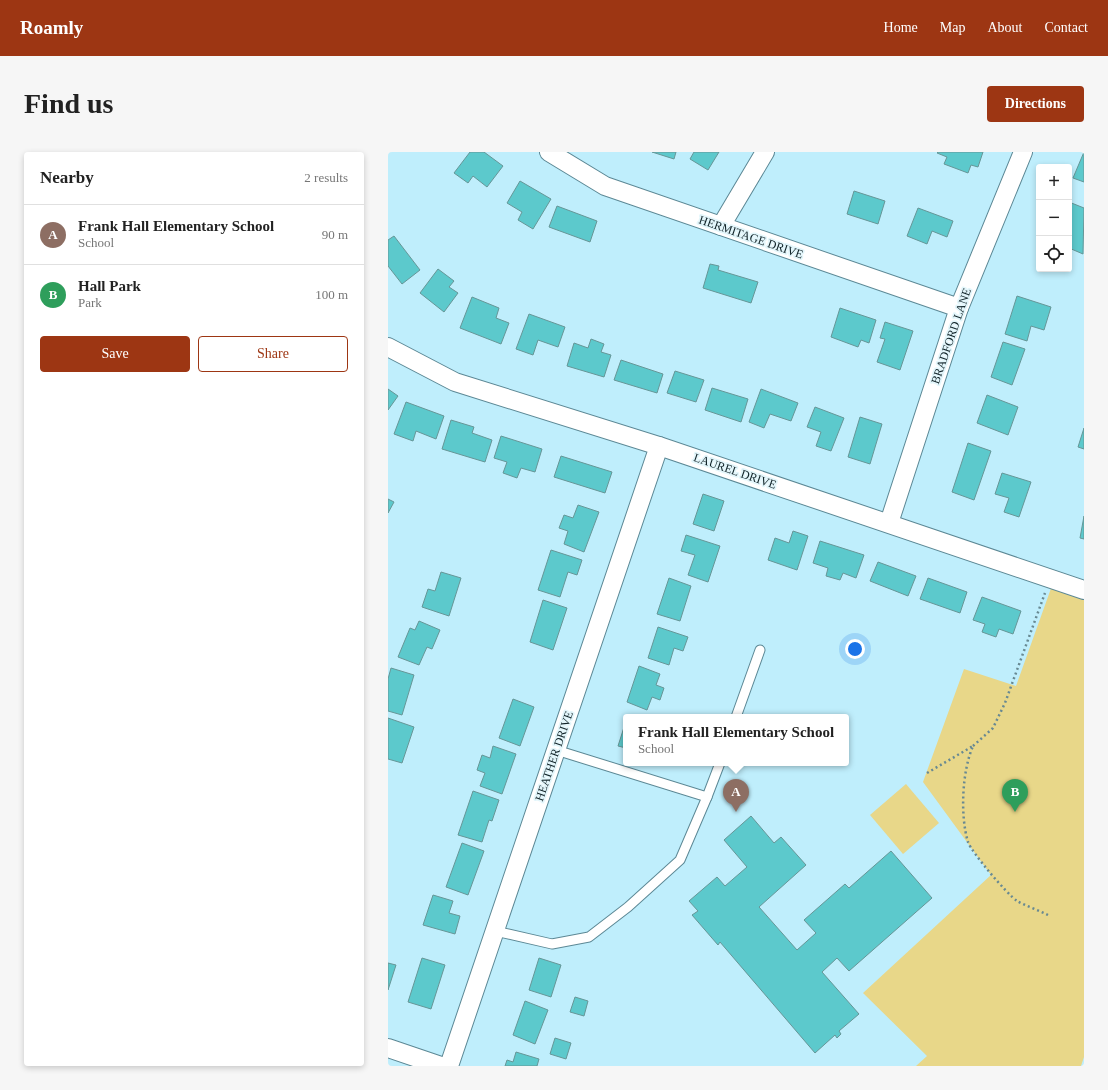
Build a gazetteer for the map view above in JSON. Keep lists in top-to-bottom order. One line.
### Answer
{"streets":{"street":["HERMITAGE DRIVE","BRADFORD LANE","LAUREL DRIVE","HEATHER DRIVE"]},"crossings":[["HERMITAGE DRIVE","BRADFORD LANE"],["BRADFORD LANE","LAUREL DRIVE"],["LAUREL DRIVE","HEATHER DRIVE"]],"page":{"header":"Roamly","nav":["Home","Map","About","Contact"],"buttons":["Directions",["Save","Share"]],"title":"Find us","heading":["Nearby","2 results"],"map_buttons":["+","−"],"list":[{"mark":"A","name":"Frank Hall Elementary School","note":"School","value":"90 m"},{"mark":"B","name":"Hall Park","note":"Park","value":"100 m"}],"popup":["Frank Hall Elementary School","School"],"pins":["A","B"]}}
